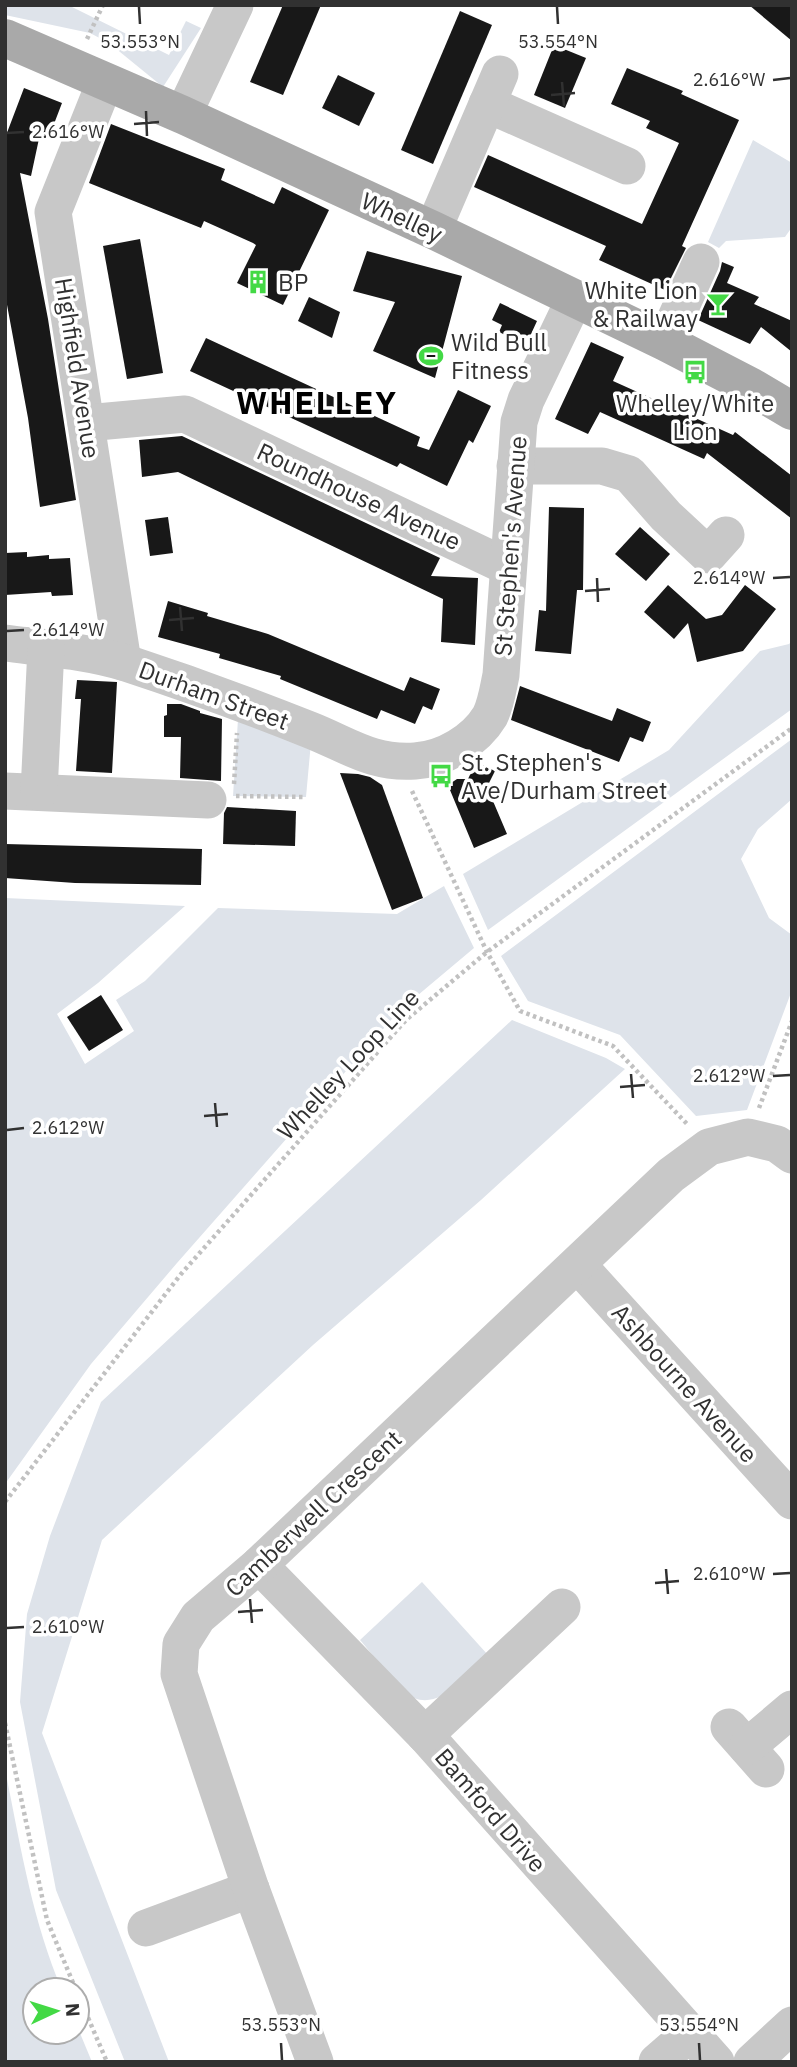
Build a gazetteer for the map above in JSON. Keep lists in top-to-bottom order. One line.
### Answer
{"streets":{"main road":["Whelley"],"street":["Highfield Avenue","Roundhouse Avenue","St Stephen's Avenue","Durham Street","Ashbourne Avenue","Camberwell Crescent","Bamford Drive"],"path":["Whelley Loop Line"]},"crossings":[["Whelley","Highfield Avenue"],["Whelley","St Stephen's Avenue"],["Highfield Avenue","Roundhouse Avenue"],["Highfield Avenue","Durham Street"],["Roundhouse Avenue","St Stephen's Avenue"],["St Stephen's Avenue","Durham Street"],["Ashbourne Avenue","Camberwell Crescent"],["Camberwell Crescent","Bamford Drive"]],"districts":["WHELLEY"],"places":{"building":["BP"],"bar":["White Lion & Railway"],"sports":["Wild Bull Fitness"],"bus stop":["Whelley/White Lion","St. Stephen's Ave/Durham Street"]},"north":"right","coordinates":["53.553°N","53.554°N","2.616°W","2.614°W","2.612°W","2.610°W"]}
